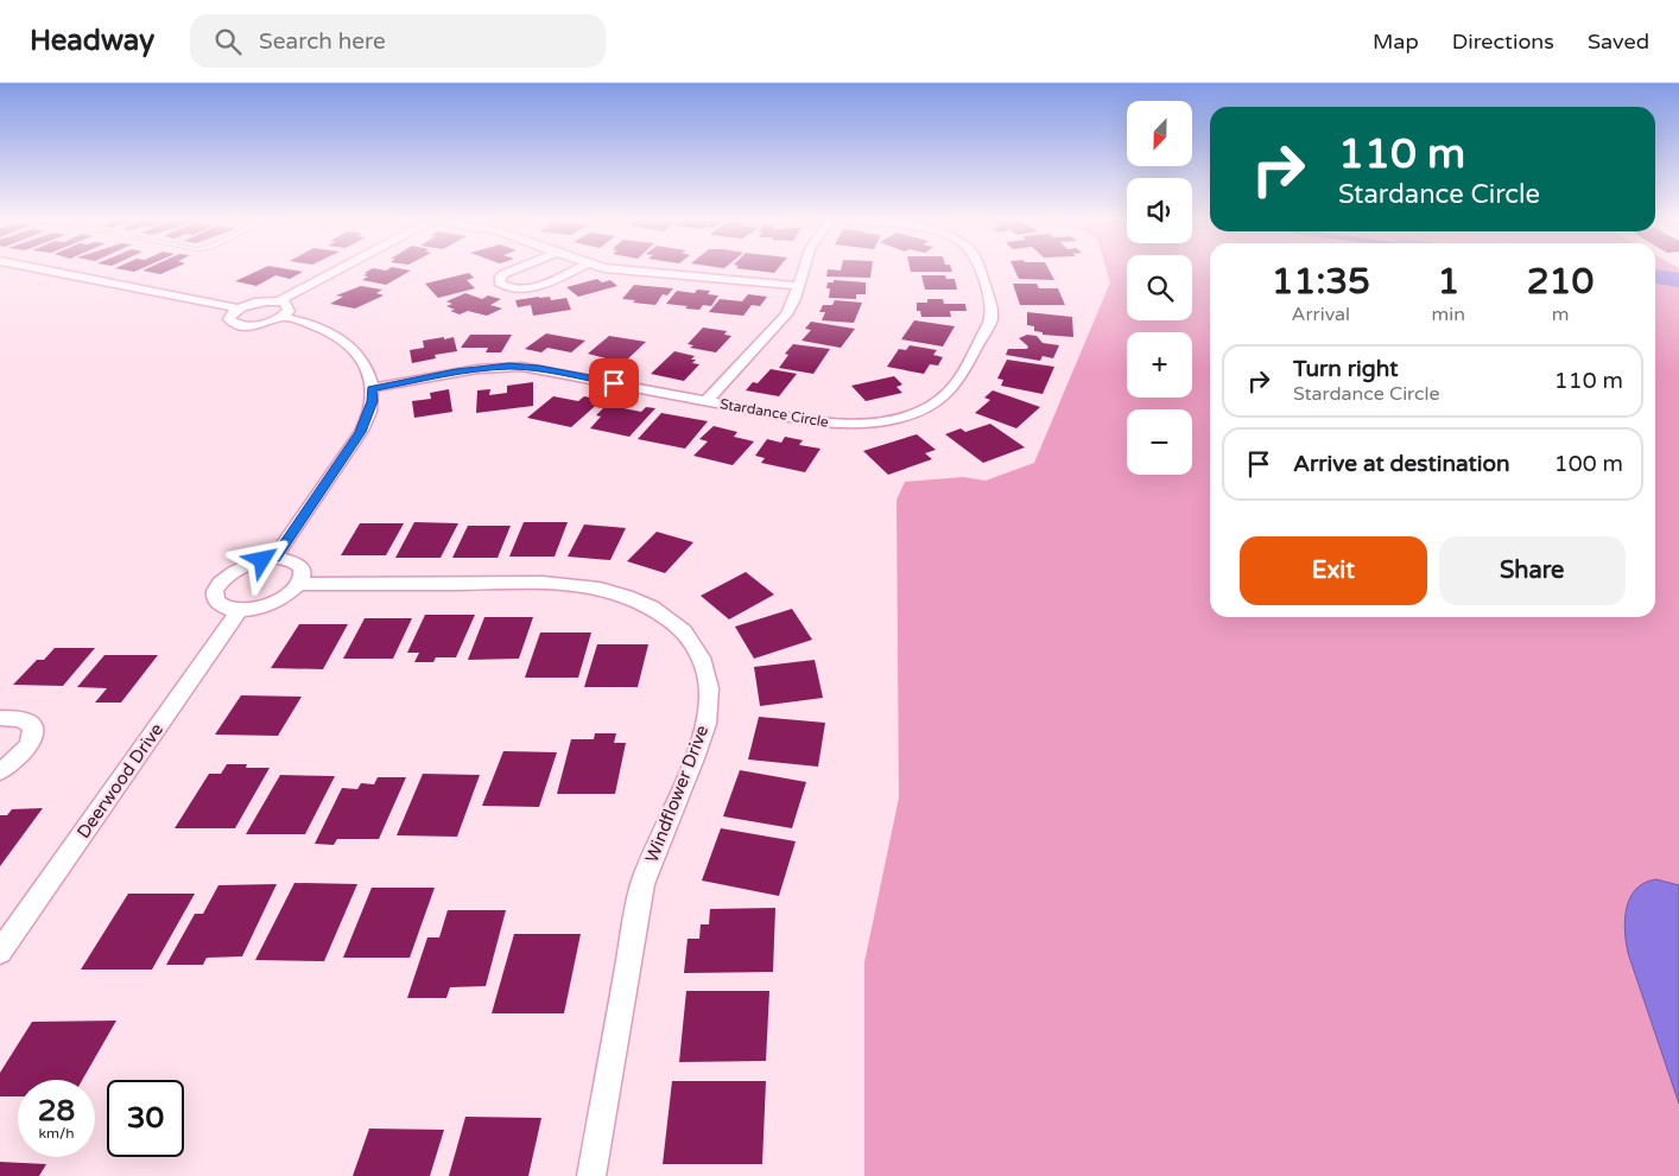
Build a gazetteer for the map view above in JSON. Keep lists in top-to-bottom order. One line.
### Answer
{"streets":{"street":["Stardance Circle","Deerwood Drive","Windflower Drive"]},"north":"bottom","page":{"header":"Headway","search":"Search here","nav":["Map","Directions","Saved"],"map_buttons":["+","−"],"turn":["110 m","Stardance Circle"],"eta":["11:35","Arrival","1","min","210","m"],"list":[{"name":"Turn right","note":"Stardance Circle","value":"110 m"},{"name":"Arrive at destination","value":"100 m"}],"buttons":["Exit","Share"],"speed":"28 km/h","limit":"30"}}
